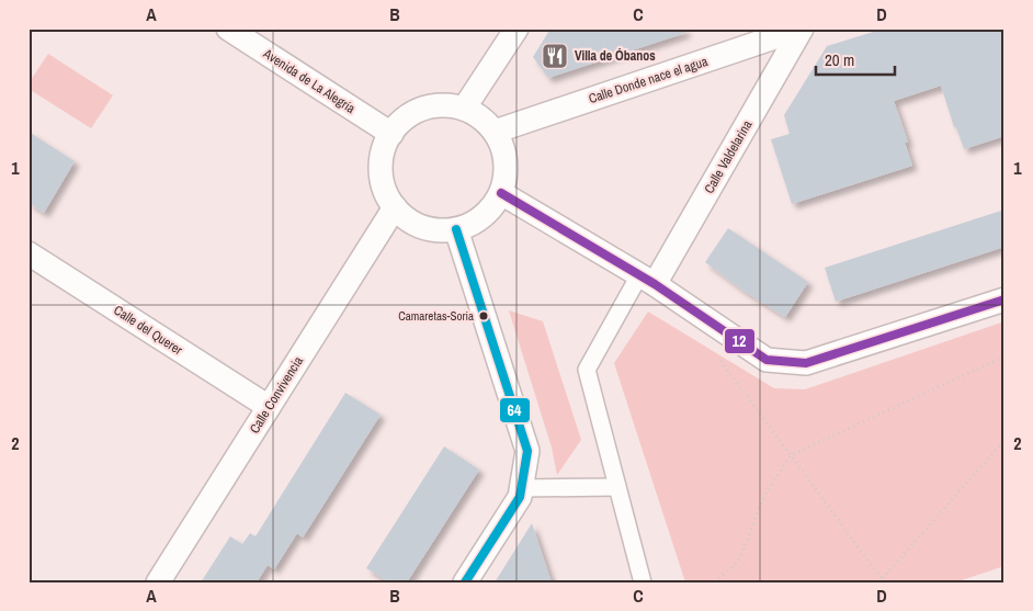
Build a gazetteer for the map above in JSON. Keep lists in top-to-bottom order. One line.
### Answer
{"streets":{"street":["Calle Donde nace el agua","Avenida de La Alegría","Calle Valdelarina","Calle del Querer","Calle Convivencia"]},"crossings":[["Calle Donde nace el agua","Avenida de La Alegría"],["Calle Donde nace el agua","Calle Valdelarina"],["Calle Donde nace el agua","Calle Convivencia"],["Avenida de La Alegría","Calle Convivencia"],["Calle del Querer","Calle Convivencia"]],"places":{"restaurant":["Villa de Óbanos"],"other":["Camaretas-Soria"]},"lines":["transit line 12","transit line 64"],"scale_bar":"20 m","grid":{"columns":["A","B","C","D"],"rows":["1","2"]}}
